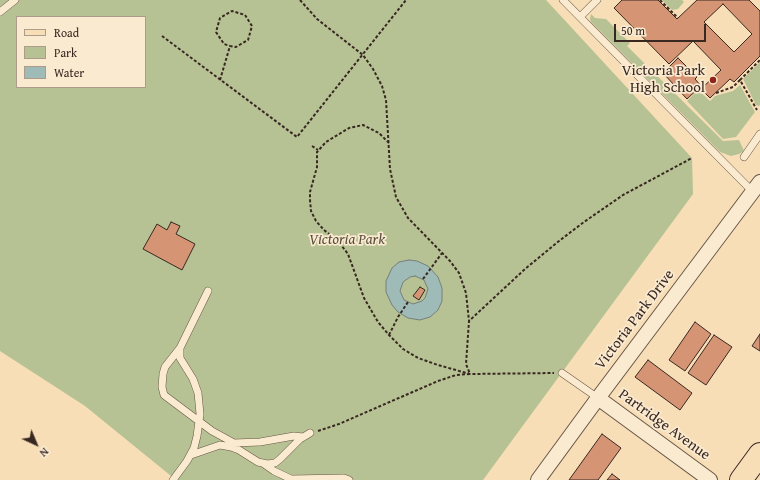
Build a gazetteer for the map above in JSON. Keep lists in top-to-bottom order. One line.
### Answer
{"streets":{"street":["Victoria Park Drive","Partridge Avenue"]},"crossings":[["Victoria Park Drive","Partridge Avenue"]],"parks":["Victoria Park"],"places":["Victoria Park High School"],"legend":["Road","Park","Water"],"scale_bar":"50 m","north":"bottom right"}
